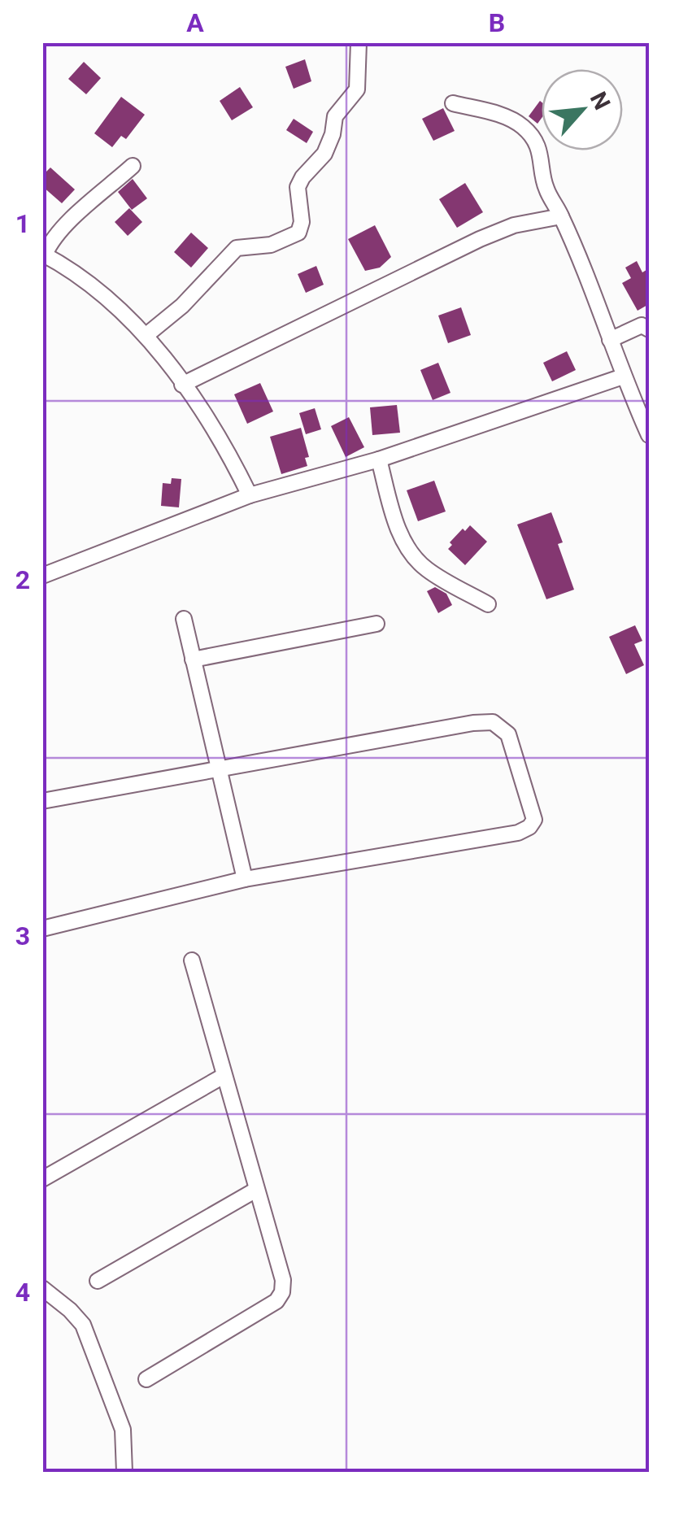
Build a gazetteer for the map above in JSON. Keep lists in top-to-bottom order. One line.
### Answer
{"north":"top right","grid":{"columns":["A","B"],"rows":["1","2","3","4"]}}
